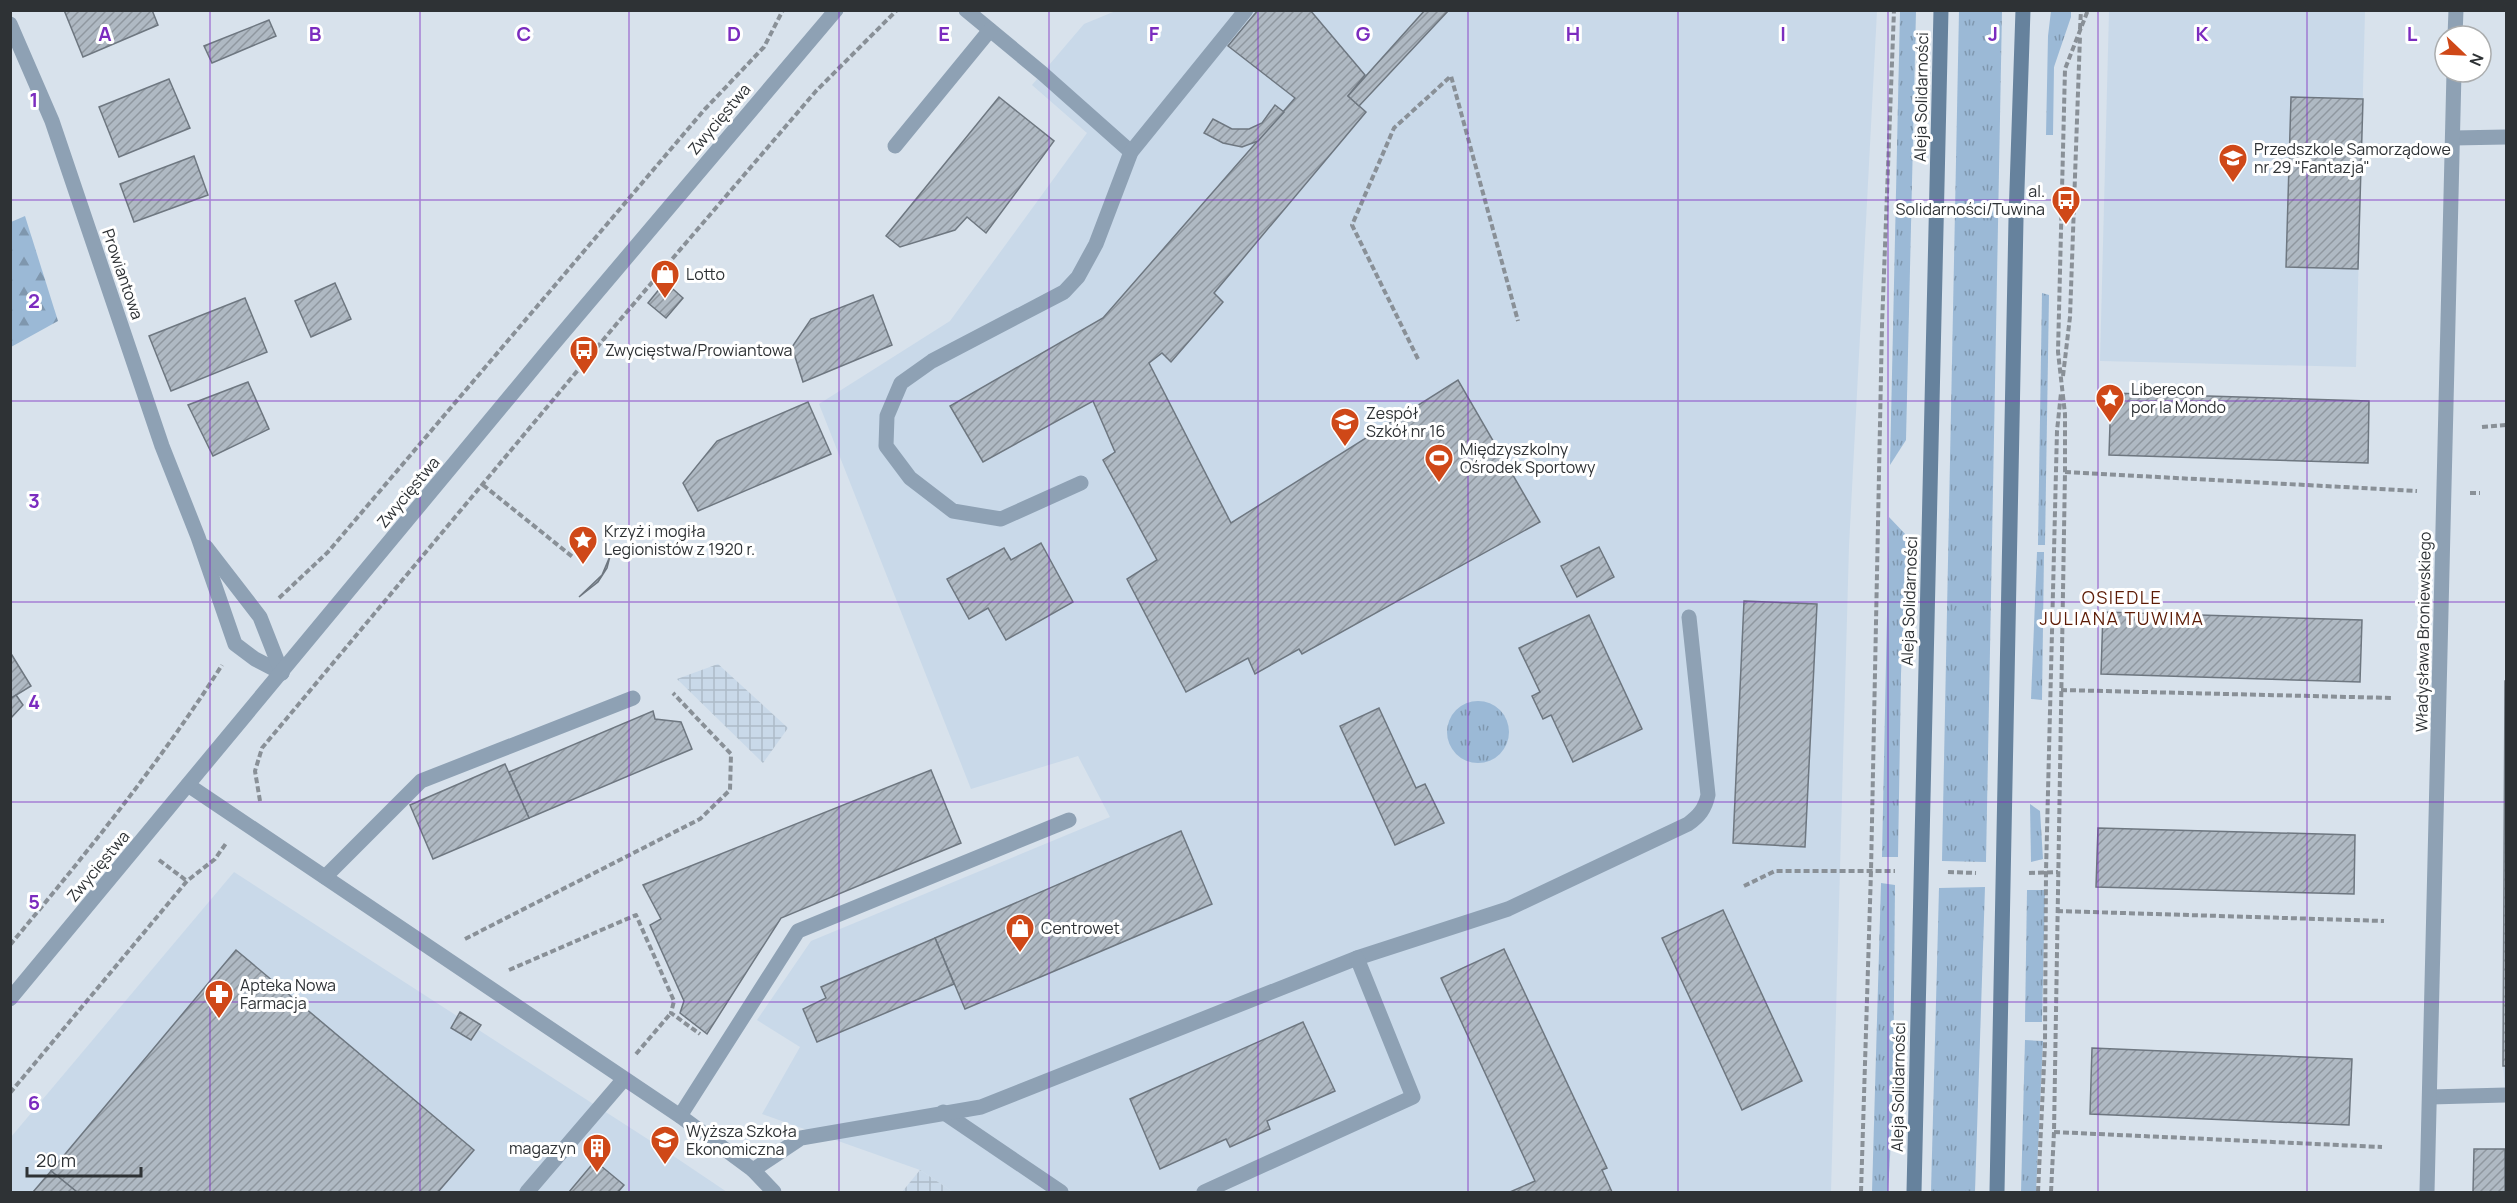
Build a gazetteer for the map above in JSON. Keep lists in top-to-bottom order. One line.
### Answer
{"streets":{"main road":["Aleja Solidarności"],"street":["Zwycięstwa","Prowiantowa","Władysława Broniewskiego"]},"crossings":[["Zwycięstwa","Prowiantowa"]],"districts":["OSIEDLE JULIANA TUWIMA"],"places":{"school or university":["Przedszkole Samorządowe nr 29 \"Fantazja\"","Zespół Szkół nr 16","Wyższa Szkoła Ekonomiczna"],"bus stop":["al. Solidarności/Tuwina","Zwycięstwa/Prowiantowa"],"shop":["Lotto","Centrowet"],"place":["Liberecon por la Mondo","Krzyż i mogiła Legionistów z 1920 r."],"sports":["Międzyszkolny Ośrodek Sportowy"],"pharmacy":["Apteka Nowa Farmacja"],"building":["magazyn"]},"scale_bar":"20 m","north":"bottom right","grid":{"columns":["A","B","C","D","E","F","G","H","I","J","K","L"],"rows":["1","2","3","4","5","6"]}}
